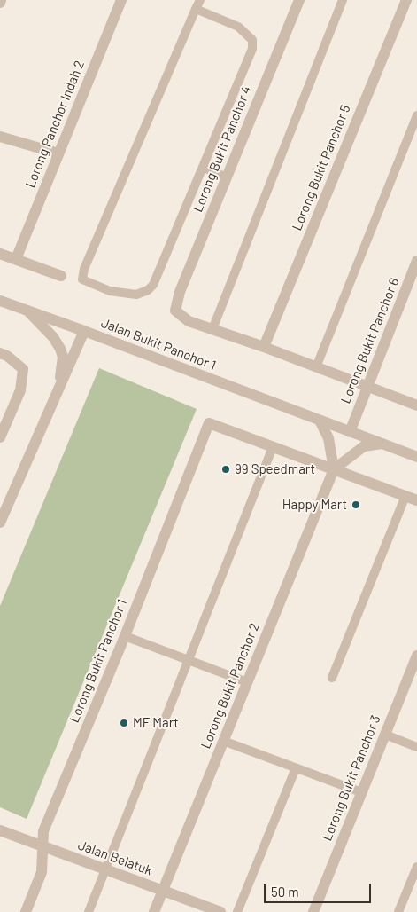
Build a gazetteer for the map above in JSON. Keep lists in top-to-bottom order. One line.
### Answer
{"streets":{"street":["Lorong Panchor Indah 2","Lorong Bukit Panchor 4","Lorong Bukit Panchor 5","Lorong Bukit Panchor 6","Jalan Bukit Panchor 1","Lorong Bukit Panchor 1","Lorong Bukit Panchor 2","Lorong Bukit Panchor 3","Jalan Belatuk"]},"crossings":[["Lorong Bukit Panchor 6","Jalan Bukit Panchor 1"],["Lorong Bukit Panchor 1","Jalan Belatuk"],["Lorong Bukit Panchor 2","Jalan Belatuk"]],"places":["99 Speedmart","Happy Mart","MF Mart"],"scale_bar":"50 m"}
